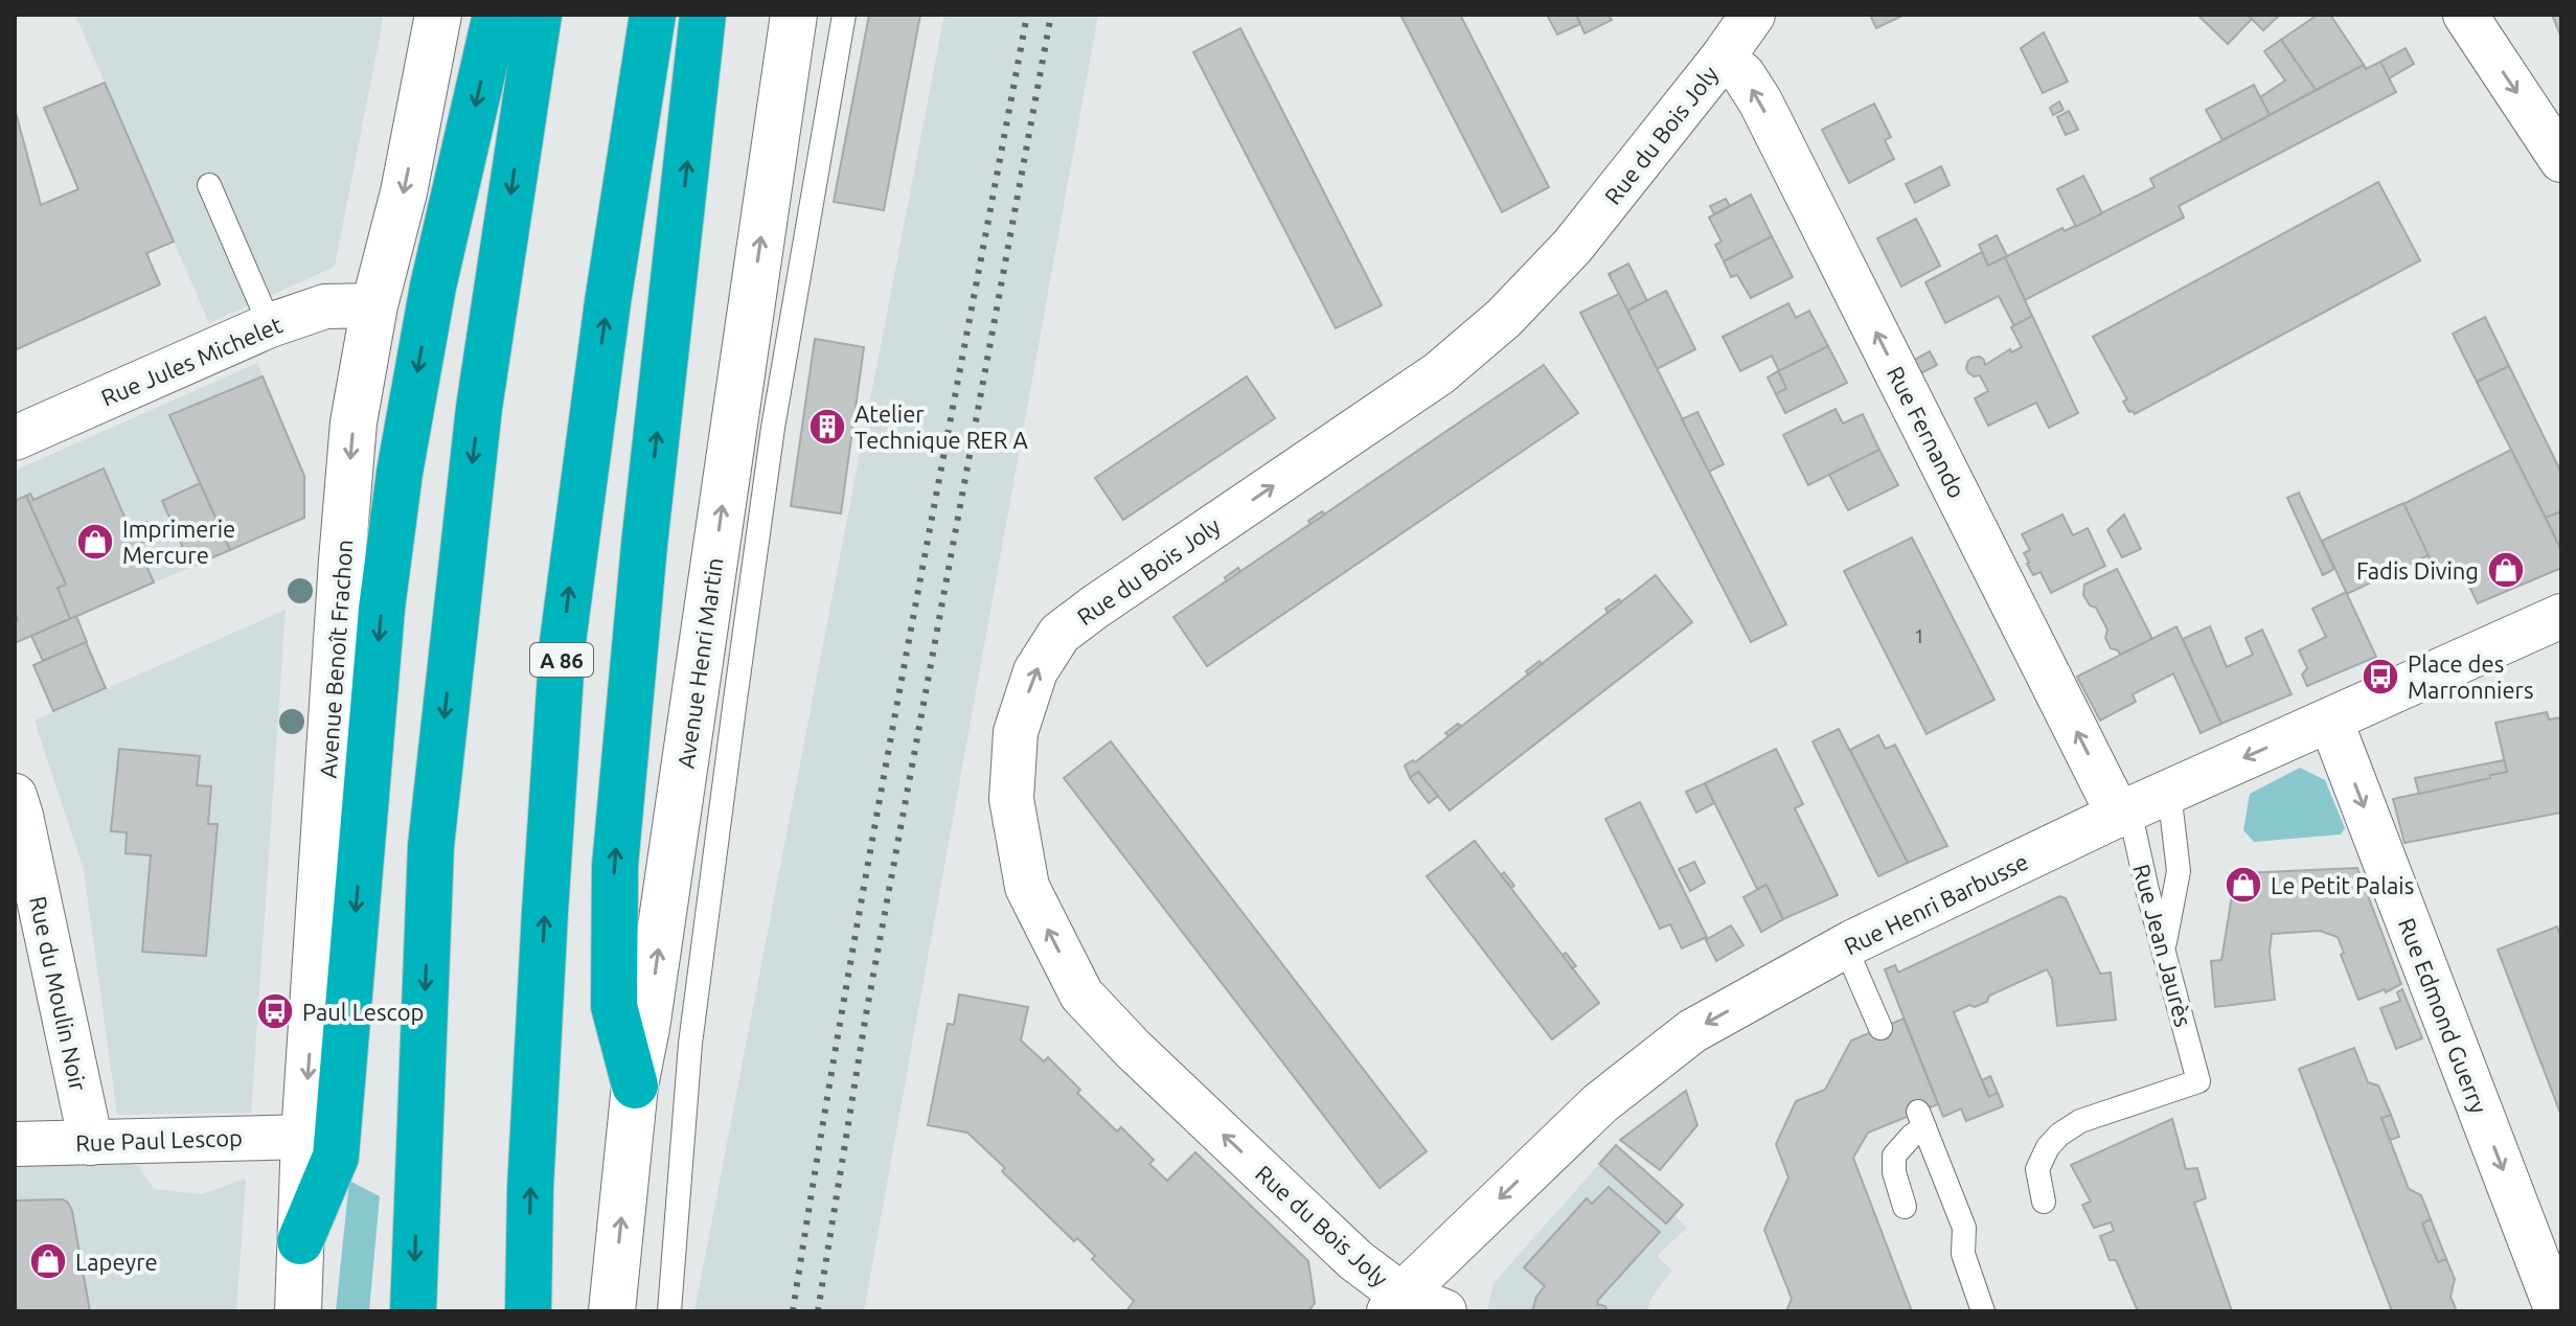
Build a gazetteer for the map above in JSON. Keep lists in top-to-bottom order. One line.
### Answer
{"streets":{"highway":["A 86"],"street":["Rue du Bois Joly","Rue Jules Michelet","Rue Fernando","Avenue Benoît Frachon","Avenue Henri Martin","Rue Henri Barbusse","Rue du Moulin Noir","Rue Edmond Guerry","Rue Paul Lescop"],"lane":["Rue Jean Jaurès"]},"crossings":[["Rue du Bois Joly","Rue Fernando"],["Rue du Bois Joly","Rue Henri Barbusse"],["Rue Jules Michelet","Avenue Benoît Frachon"],["Rue Fernando","Rue Henri Barbusse"],["Rue Fernando","Rue Jean Jaurès"],["Avenue Benoît Frachon","Rue Paul Lescop"],["Rue Henri Barbusse","Rue Jean Jaurès"],["Rue Henri Barbusse","Rue Edmond Guerry"],["Rue du Moulin Noir","Rue Paul Lescop"]],"one_way":["Rue Fernando","Avenue Benoît Frachon","Avenue Henri Martin","Rue Henri Barbusse","Rue Edmond Guerry"],"places":{"building":["Atelier Technique RER A"],"shop":["Imprimerie Mercure","Fadis Diving","Le Petit Palais","Lapeyre"],"bus stop":["Place des Marronniers","Paul Lescop"]},"house_numbers":["1"]}
